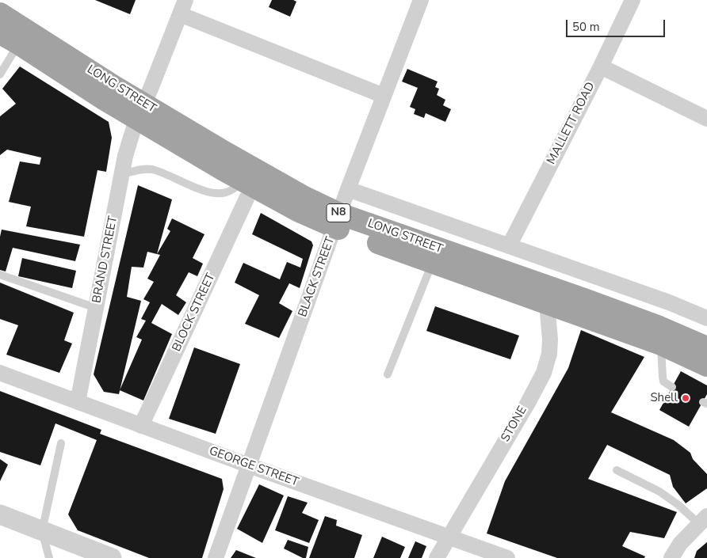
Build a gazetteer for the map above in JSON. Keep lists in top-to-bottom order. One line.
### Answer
{"streets":{"highway":["LONG STREET","N8"],"street":["MALLETT ROAD","BRAND STREET","BLACK STREET","BLOCK STREET","STONE","GEORGE STREET"]},"crossings":[["LONG STREET","BRAND STREET"],["LONG STREET","BLACK STREET"],["LONG STREET","BLOCK STREET"],["LONG STREET","STONE"],["BRAND STREET","GEORGE STREET"],["BLACK STREET","GEORGE STREET"],["BLOCK STREET","GEORGE STREET"],["STONE","GEORGE STREET"]],"places":["Shell"],"scale_bar":"50 m"}
